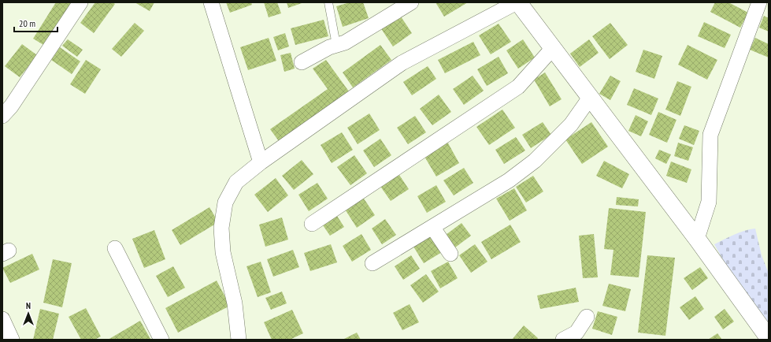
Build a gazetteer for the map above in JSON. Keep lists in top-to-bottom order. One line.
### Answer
{"scale_bar":"20 m","north":"top"}
